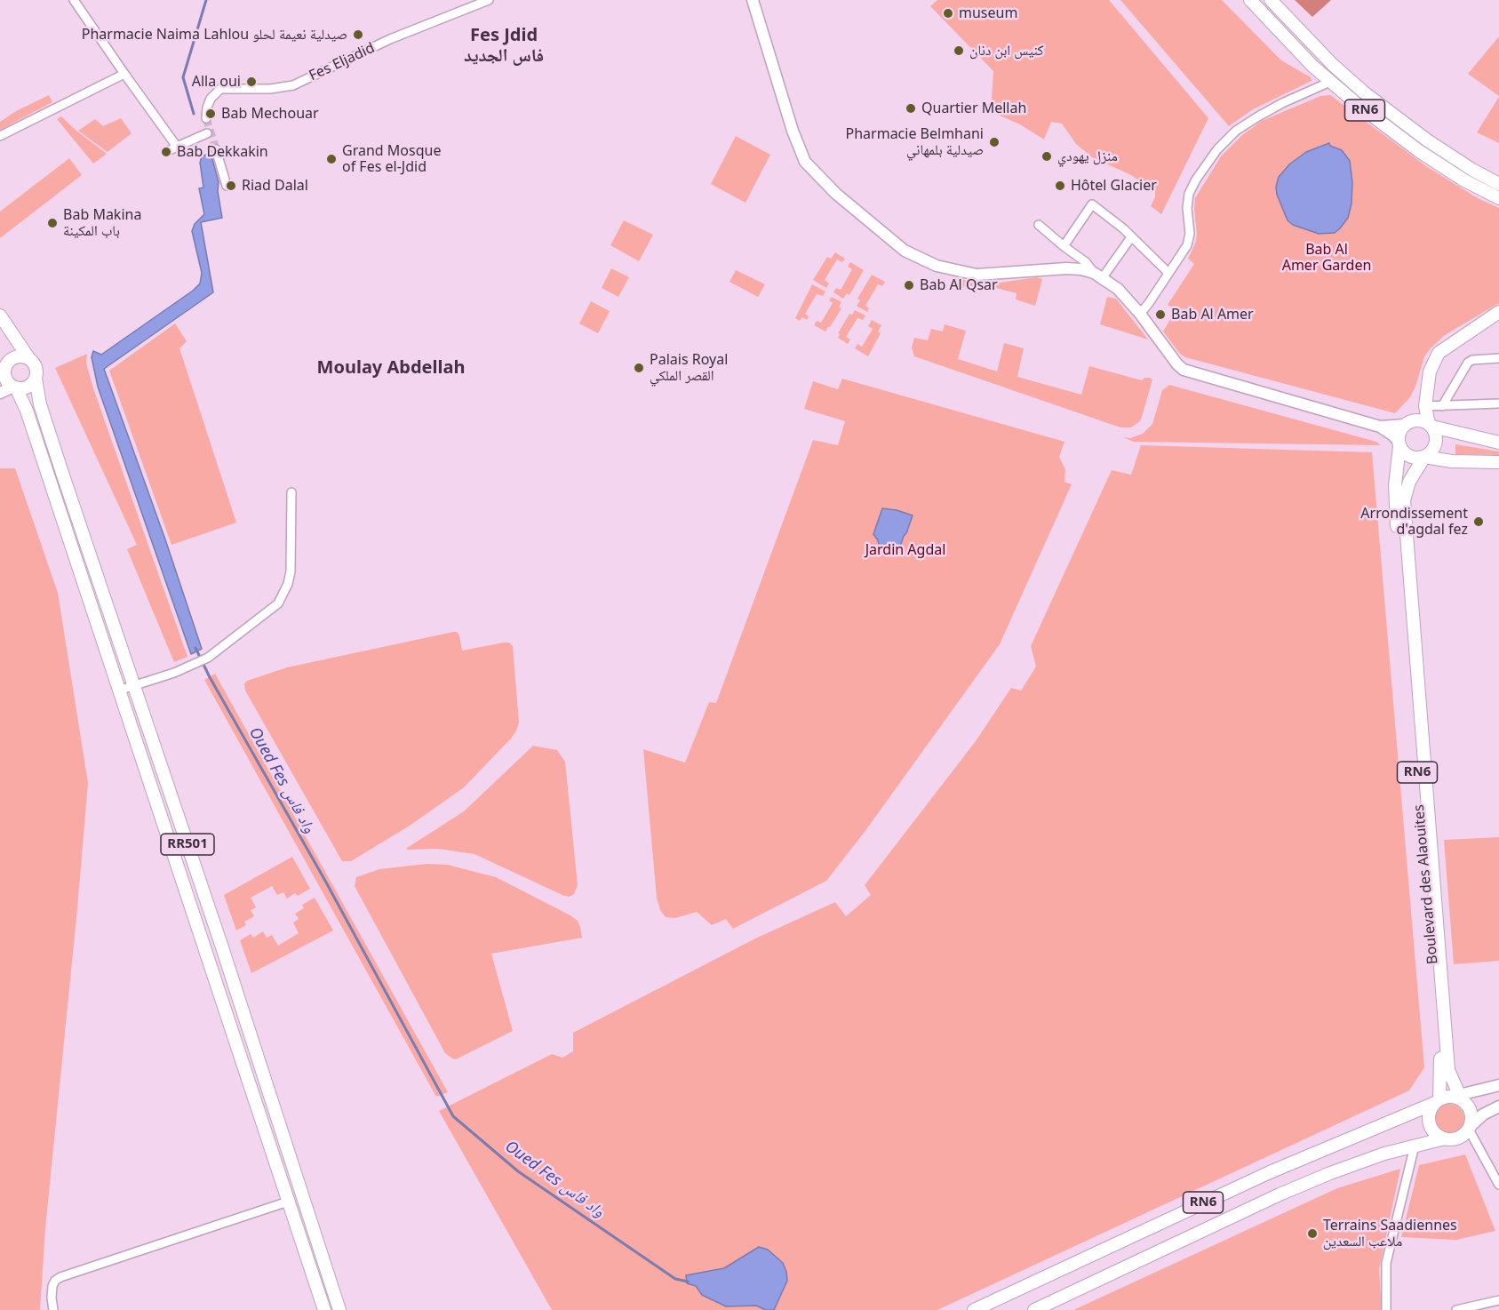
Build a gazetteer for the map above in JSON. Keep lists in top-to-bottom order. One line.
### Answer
{"streets":{"main road":["RN6","RR501","Boulevard des Alaouites"],"street":["Fes Eljadid"]},"crossings":[["RN6","Boulevard des Alaouites"]],"districts":["Fes Jdid فاس الجديد","Moulay Abdellah"],"water":["Oued Fes واد فاس"],"parks":["Bab Al Amer Garden","Jardin Agdal"],"places":["museum","Pharmacie Naima Lahlou صيدلية نعيمة لحلو","كنيس ابن دنان","Alla oui","Quartier Mellah","Bab Mechouar","Pharmacie Belmhani صيدلية بلمهاني","Bab Dekkakin","منزل يهودي","Grand Mosque of Fes el-Jdid","Riad Dalal","Hôtel Glacier","Bab Makina باب المكينة","Bab Al Qsar","Bab Al Amer","Palais Royal القصر الملكي","Arrondissement d'agdal fez","Terrains Saadiennes ملاعب السعدين"]}
